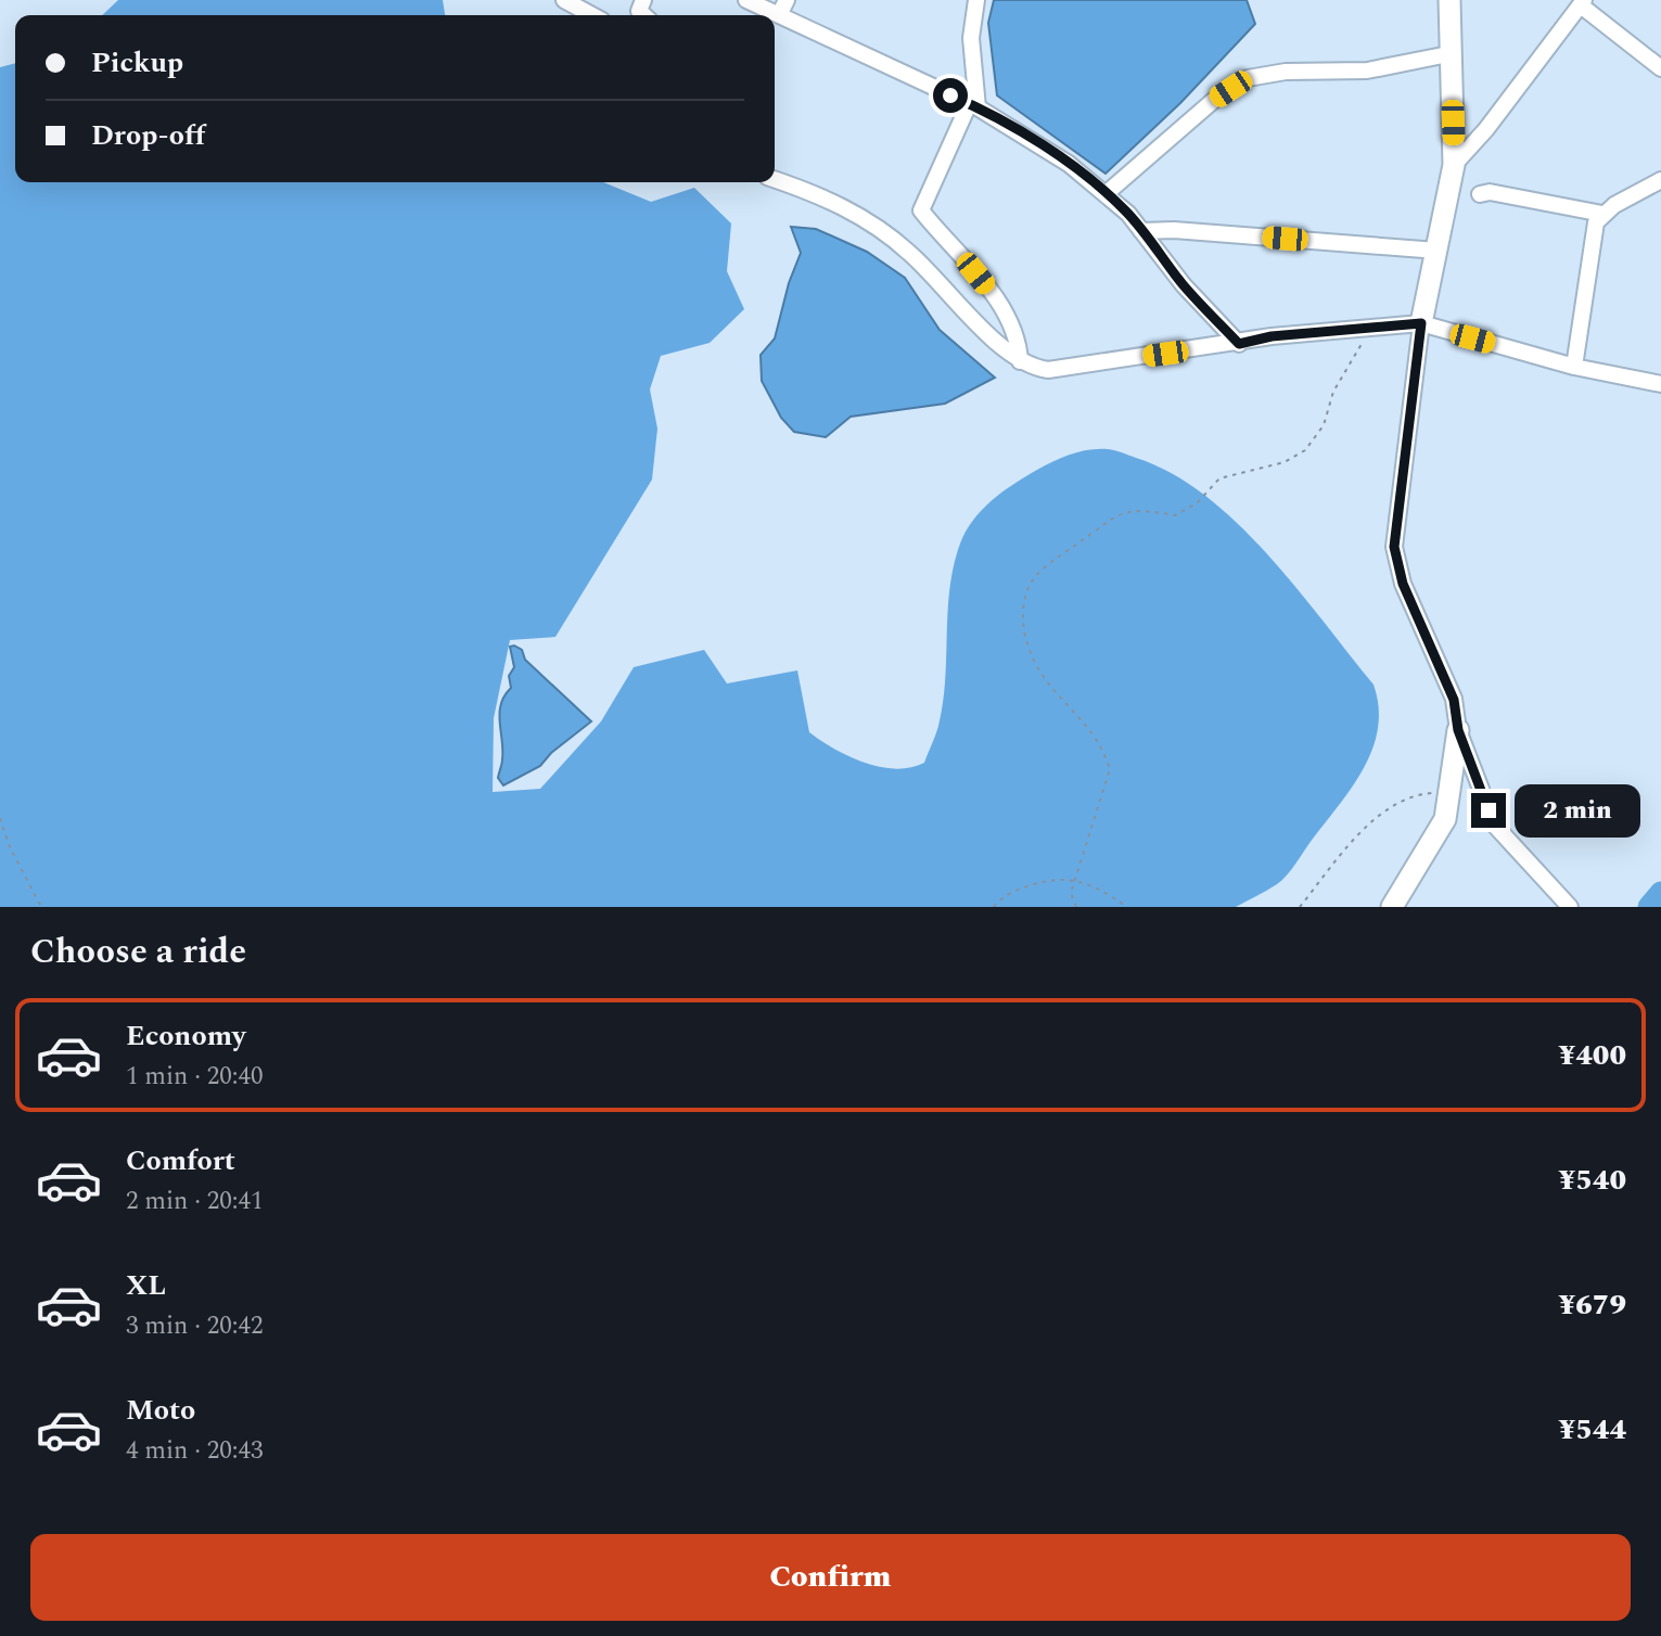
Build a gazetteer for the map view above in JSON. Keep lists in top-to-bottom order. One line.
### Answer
{"page":{"banner":["Pickup","Drop-off"],"bubble":"2 min","heading":"Choose a ride","list":[{"name":"Economy","note":"1 min · 20:40","value":"¥400"},{"name":"Comfort","note":"2 min · 20:41","value":"¥540"},{"name":"XL","note":"3 min · 20:42","value":"¥679"},{"name":"Moto","note":"4 min · 20:43","value":"¥544"}],"buttons":"Confirm"}}
